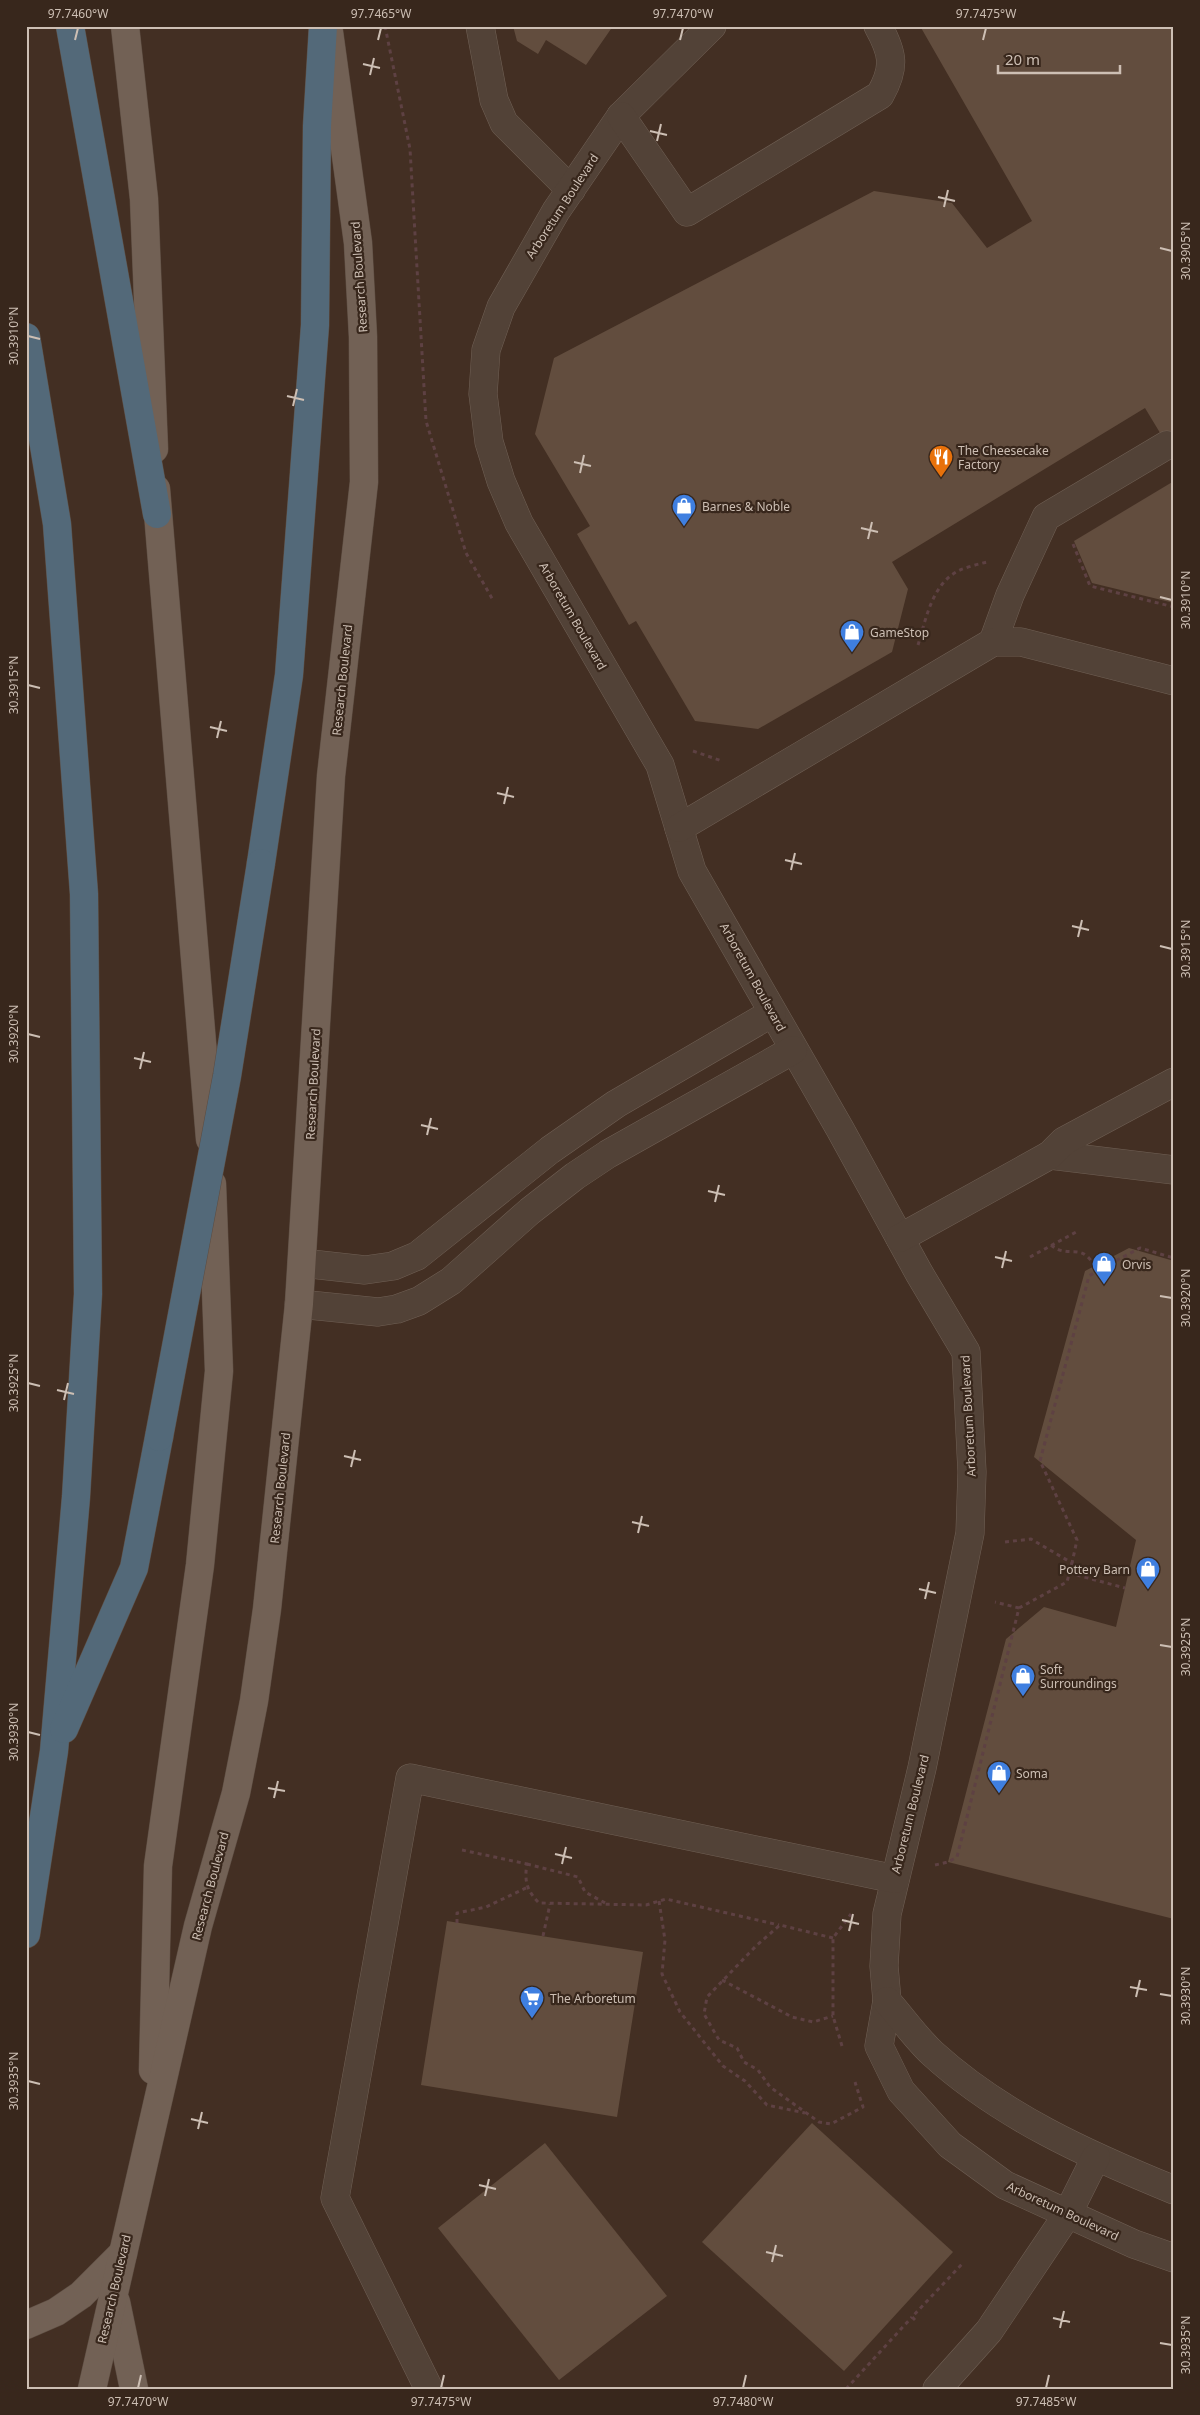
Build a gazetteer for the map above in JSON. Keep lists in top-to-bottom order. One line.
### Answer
{"streets":{"main road":["Research Boulevard"],"street":["Arboretum Boulevard"]},"places":{"restaurant":["The Cheesecake Factory"],"shop":["Barnes & Noble","GameStop","Orvis","Pottery Barn","Soft Surroundings","Soma"],"supermarket":["The Arboretum"]},"scale_bar":"20 m","coordinates":["97.7460°W","97.7465°W","97.7470°W","97.7475°W","30.3905°N","30.3910°N","30.3915°N","30.3920°N","30.3925°N","30.3930°N","30.3935°N","97.7480°W","97.7485°W"]}
